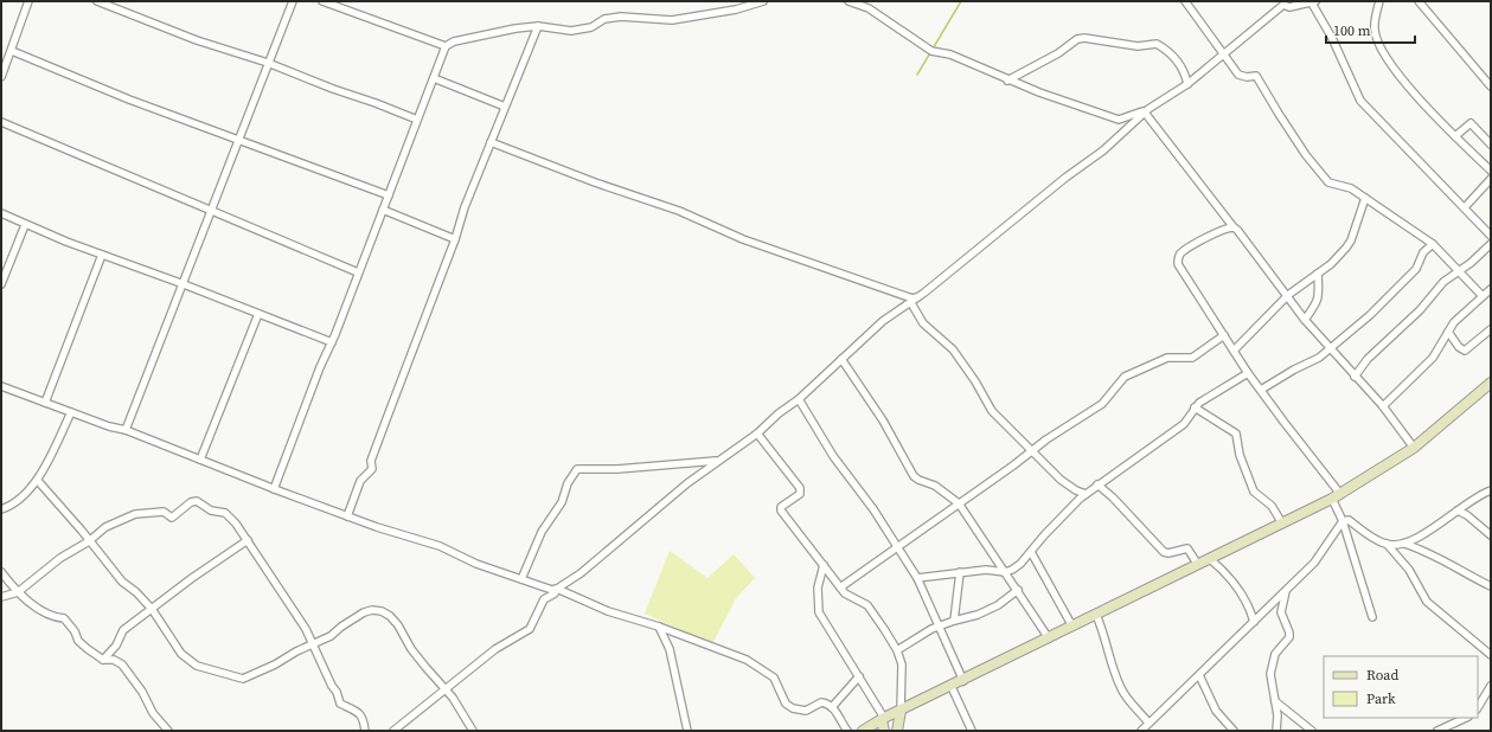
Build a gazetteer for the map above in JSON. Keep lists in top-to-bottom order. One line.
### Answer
{"legend":["Road","Park"],"scale_bar":"100 m"}
